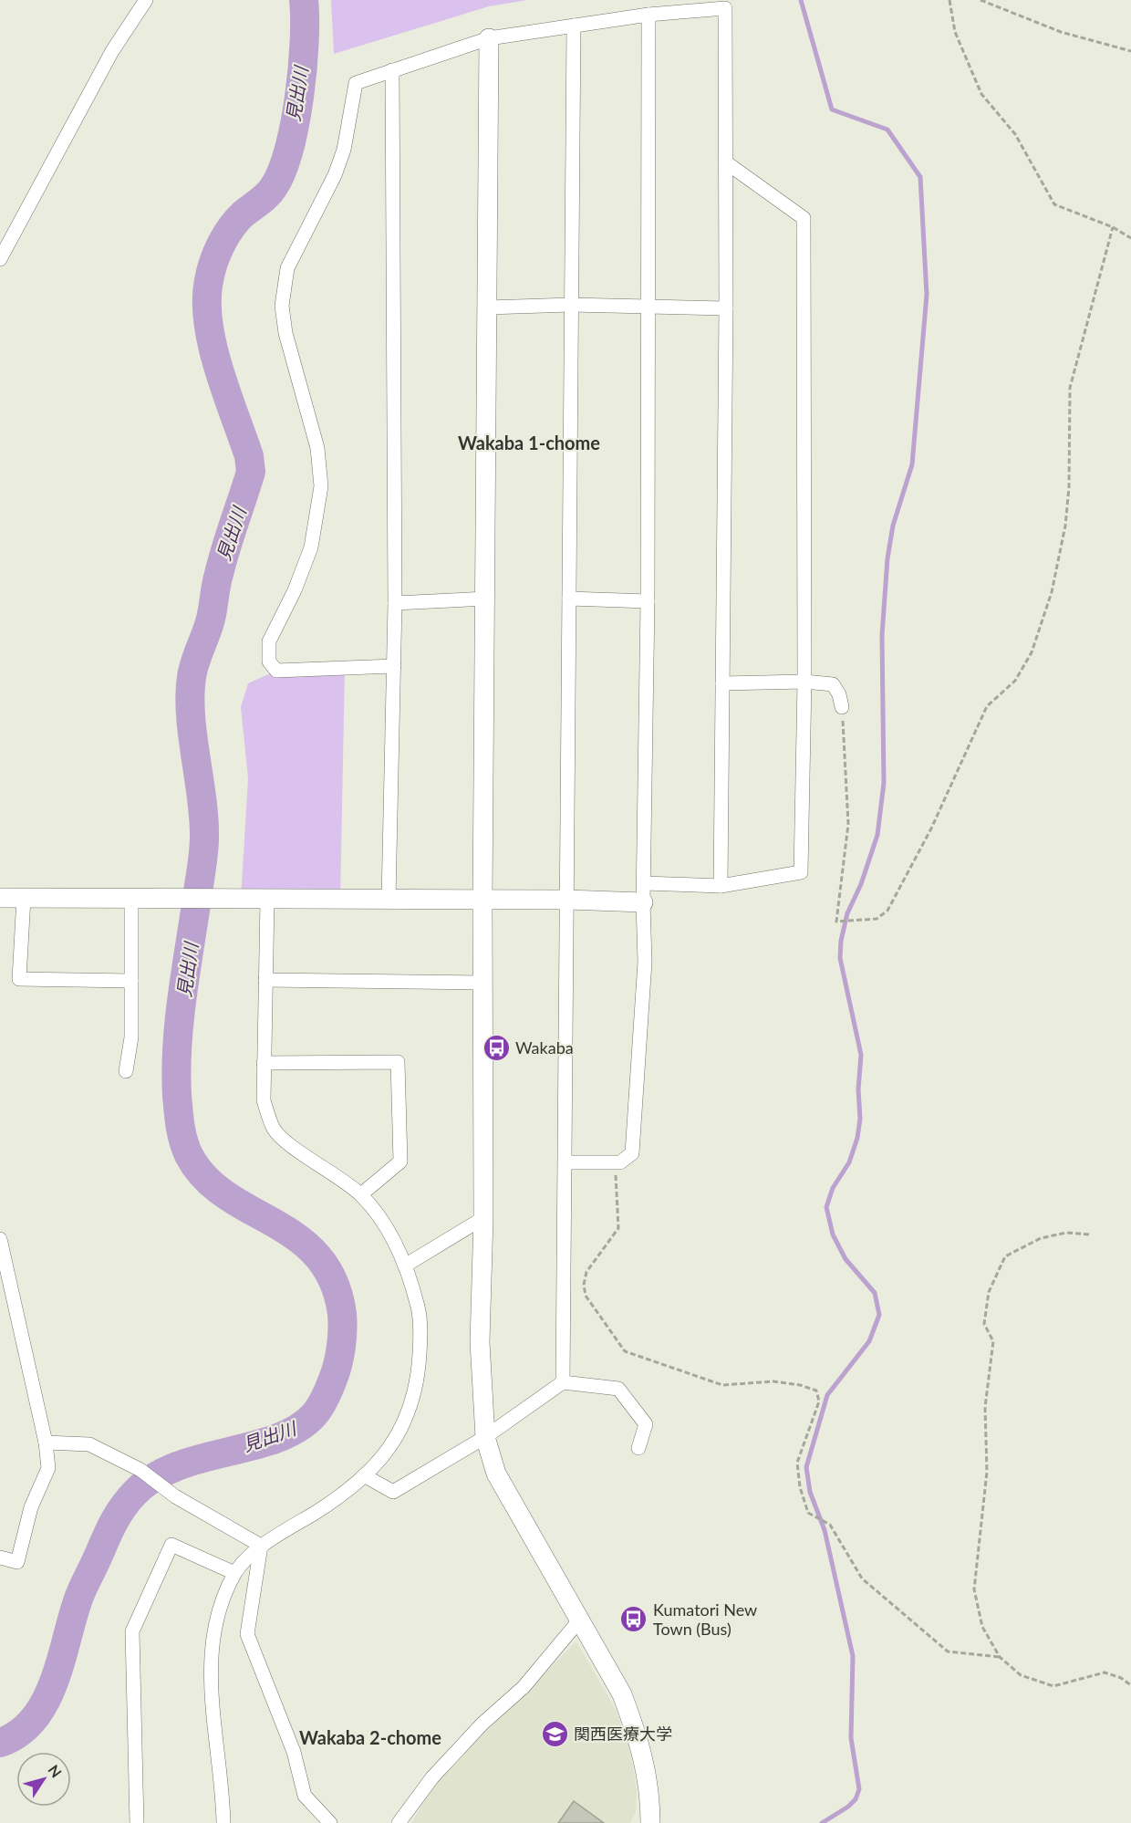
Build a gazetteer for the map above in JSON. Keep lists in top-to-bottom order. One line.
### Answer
{"districts":["Wakaba 1-chome","Wakaba 2-chome"],"water":["見出川"],"places":{"bus stop":["Wakaba","Kumatori New Town (Bus)"],"school or university":["関西医療大学"]},"north":"top right"}
